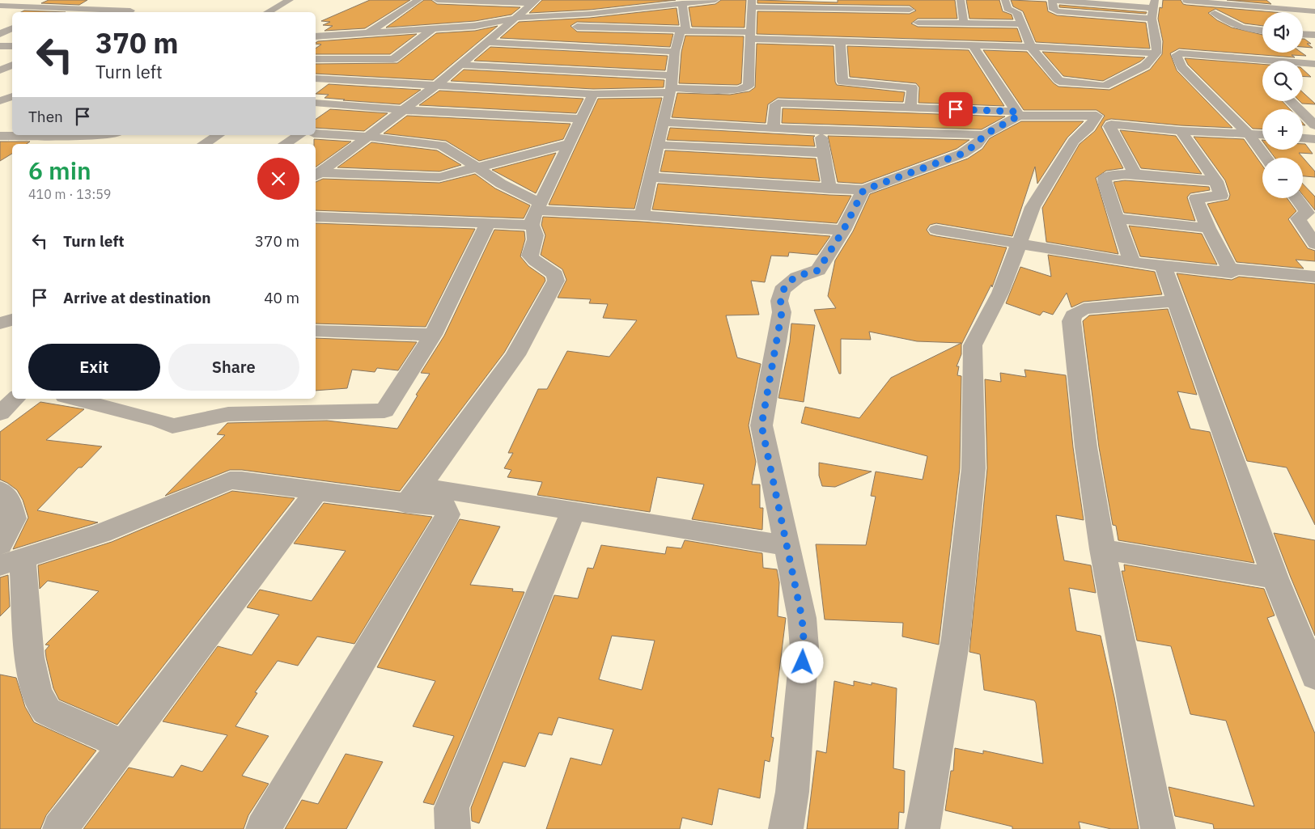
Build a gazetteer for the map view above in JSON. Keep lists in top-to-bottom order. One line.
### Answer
{"page":{"map_buttons":["+","−"],"turn":["370 m","Turn left"],"then":"Then","heading":["6 min","410 m · 13:59"],"list":[{"name":"Turn left","value":"370 m"},{"name":"Arrive at destination","value":"40 m"}],"buttons":["Exit","Share"]}}
